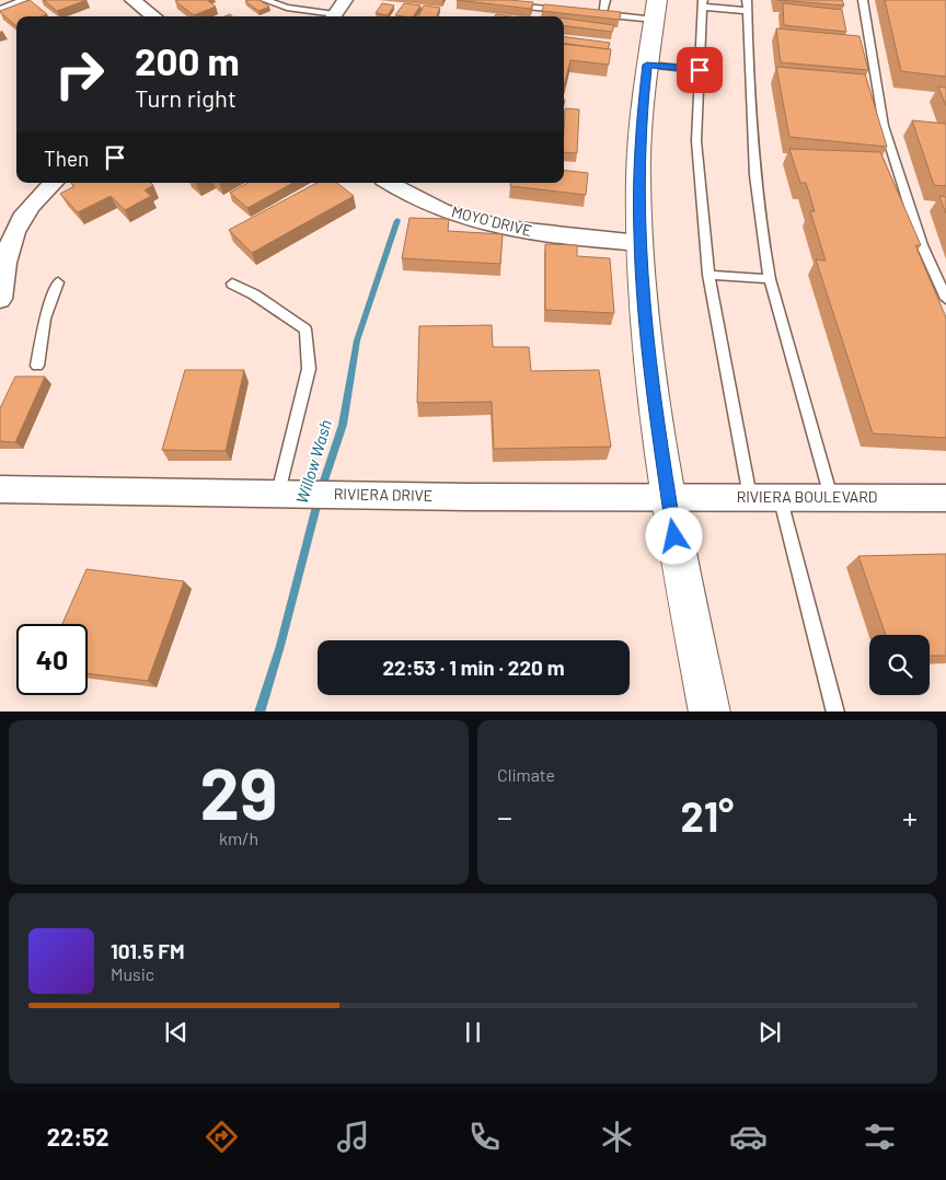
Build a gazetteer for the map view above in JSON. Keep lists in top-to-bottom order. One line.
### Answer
{"streets":{"street":["MOYO DRIVE","RIVIERA DRIVE","RIVIERA BOULEVARD"]},"crossings":[["RIVIERA DRIVE","RIVIERA BOULEVARD"]],"water":["Willow Wash"],"page":{"turn":["200 m","Turn right"],"then":"Then","limit":"40","trip":"22:53 · 1 min · 220 m","tile":[["29","km/h"],"Climate"],"heat":["−","21°","+"],"song":["101.5 FM","Music"],"tabs":"22:52"}}
